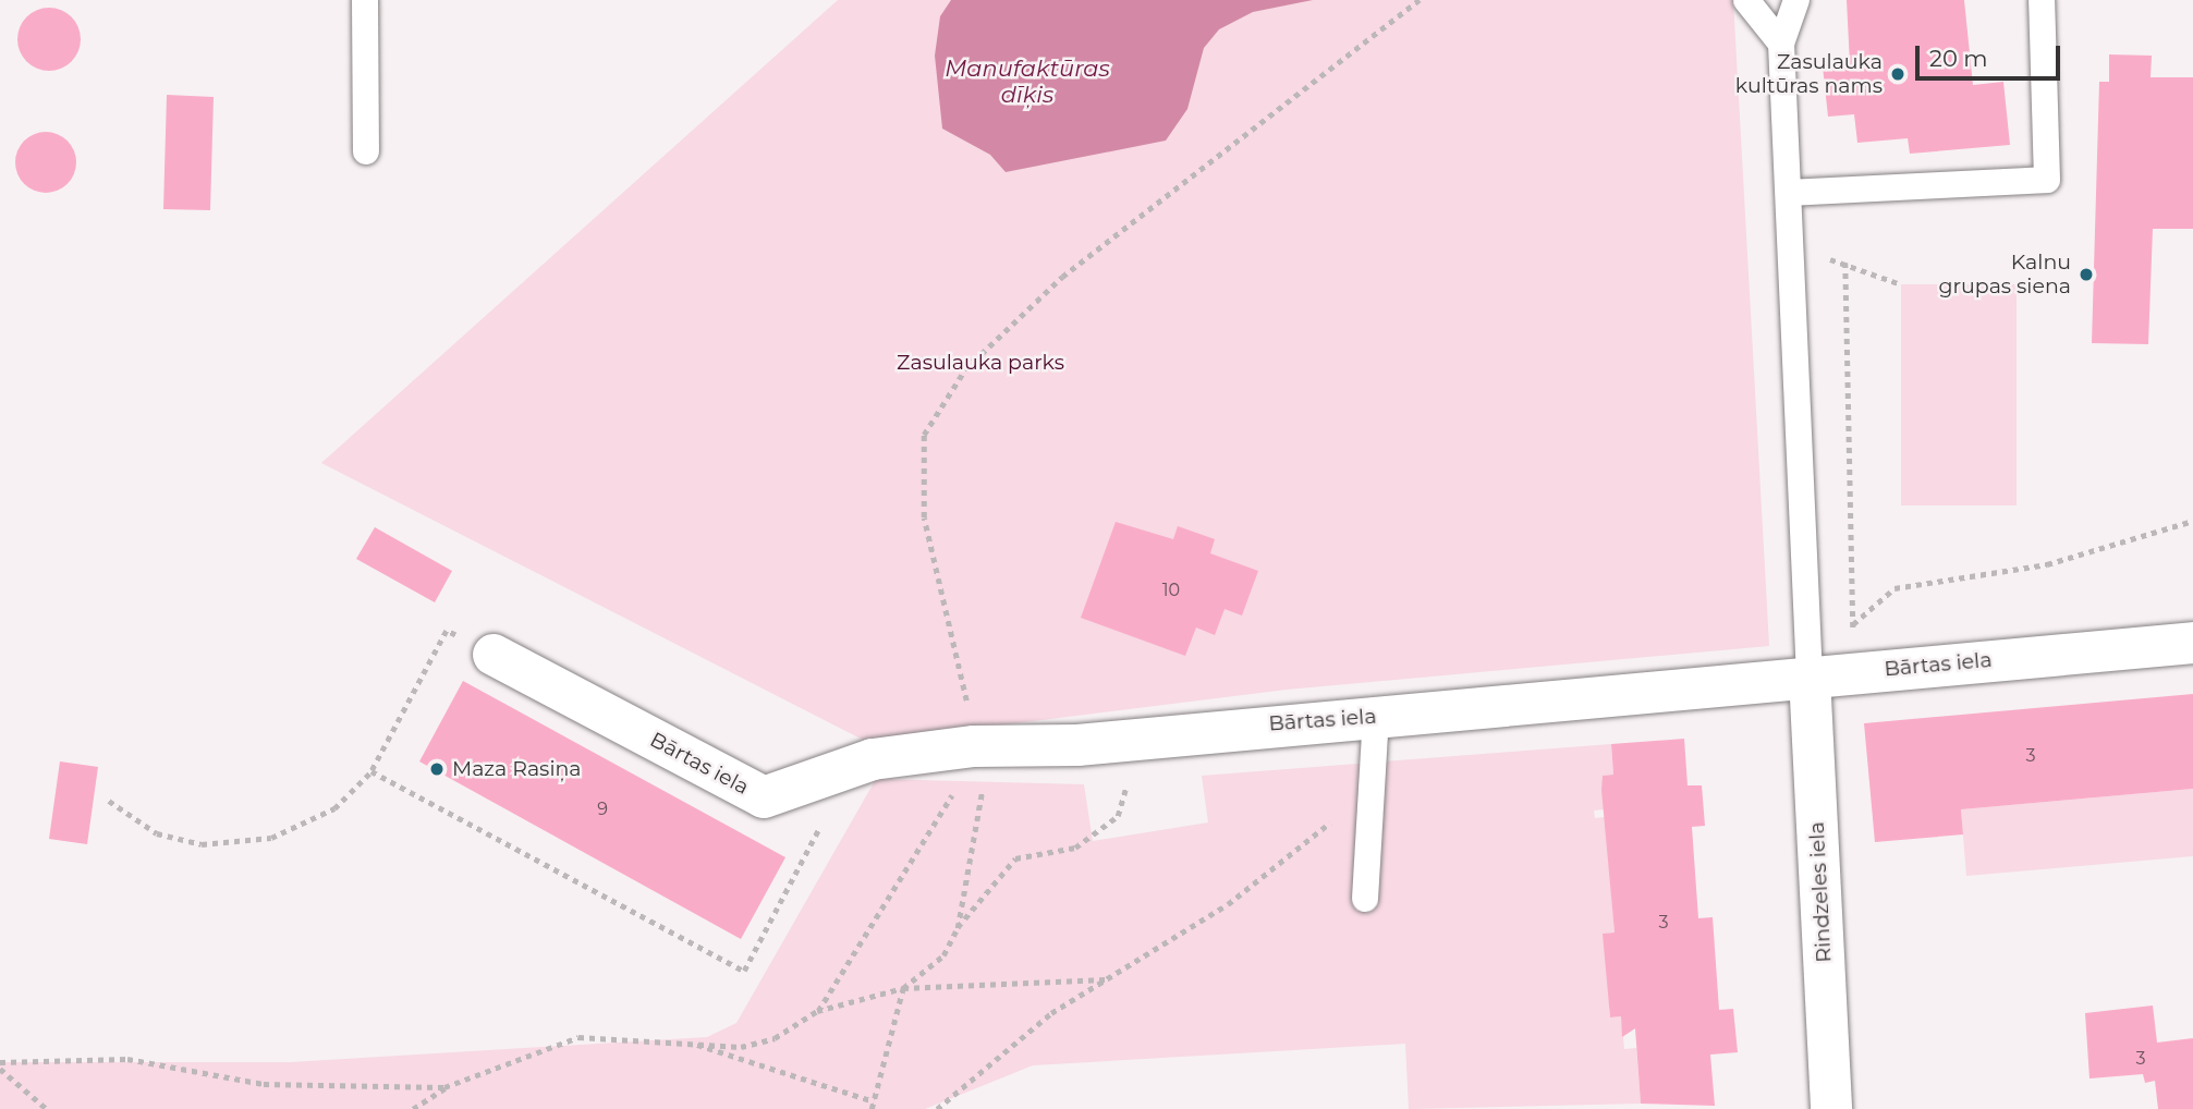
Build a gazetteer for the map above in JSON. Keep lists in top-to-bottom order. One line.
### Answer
{"streets":{"street":["Bārtas iela","Rindzeles iela"]},"crossings":[["Bārtas iela","Rindzeles iela"]],"water":["Manufaktūras dīķis"],"parks":["Zasulauka parks"],"places":["Zasulauka kultūras nams","Kalnu grupas siena","Maza Rasiņa"],"house_numbers":["10","3","9","3","3"],"scale_bar":"20 m"}
